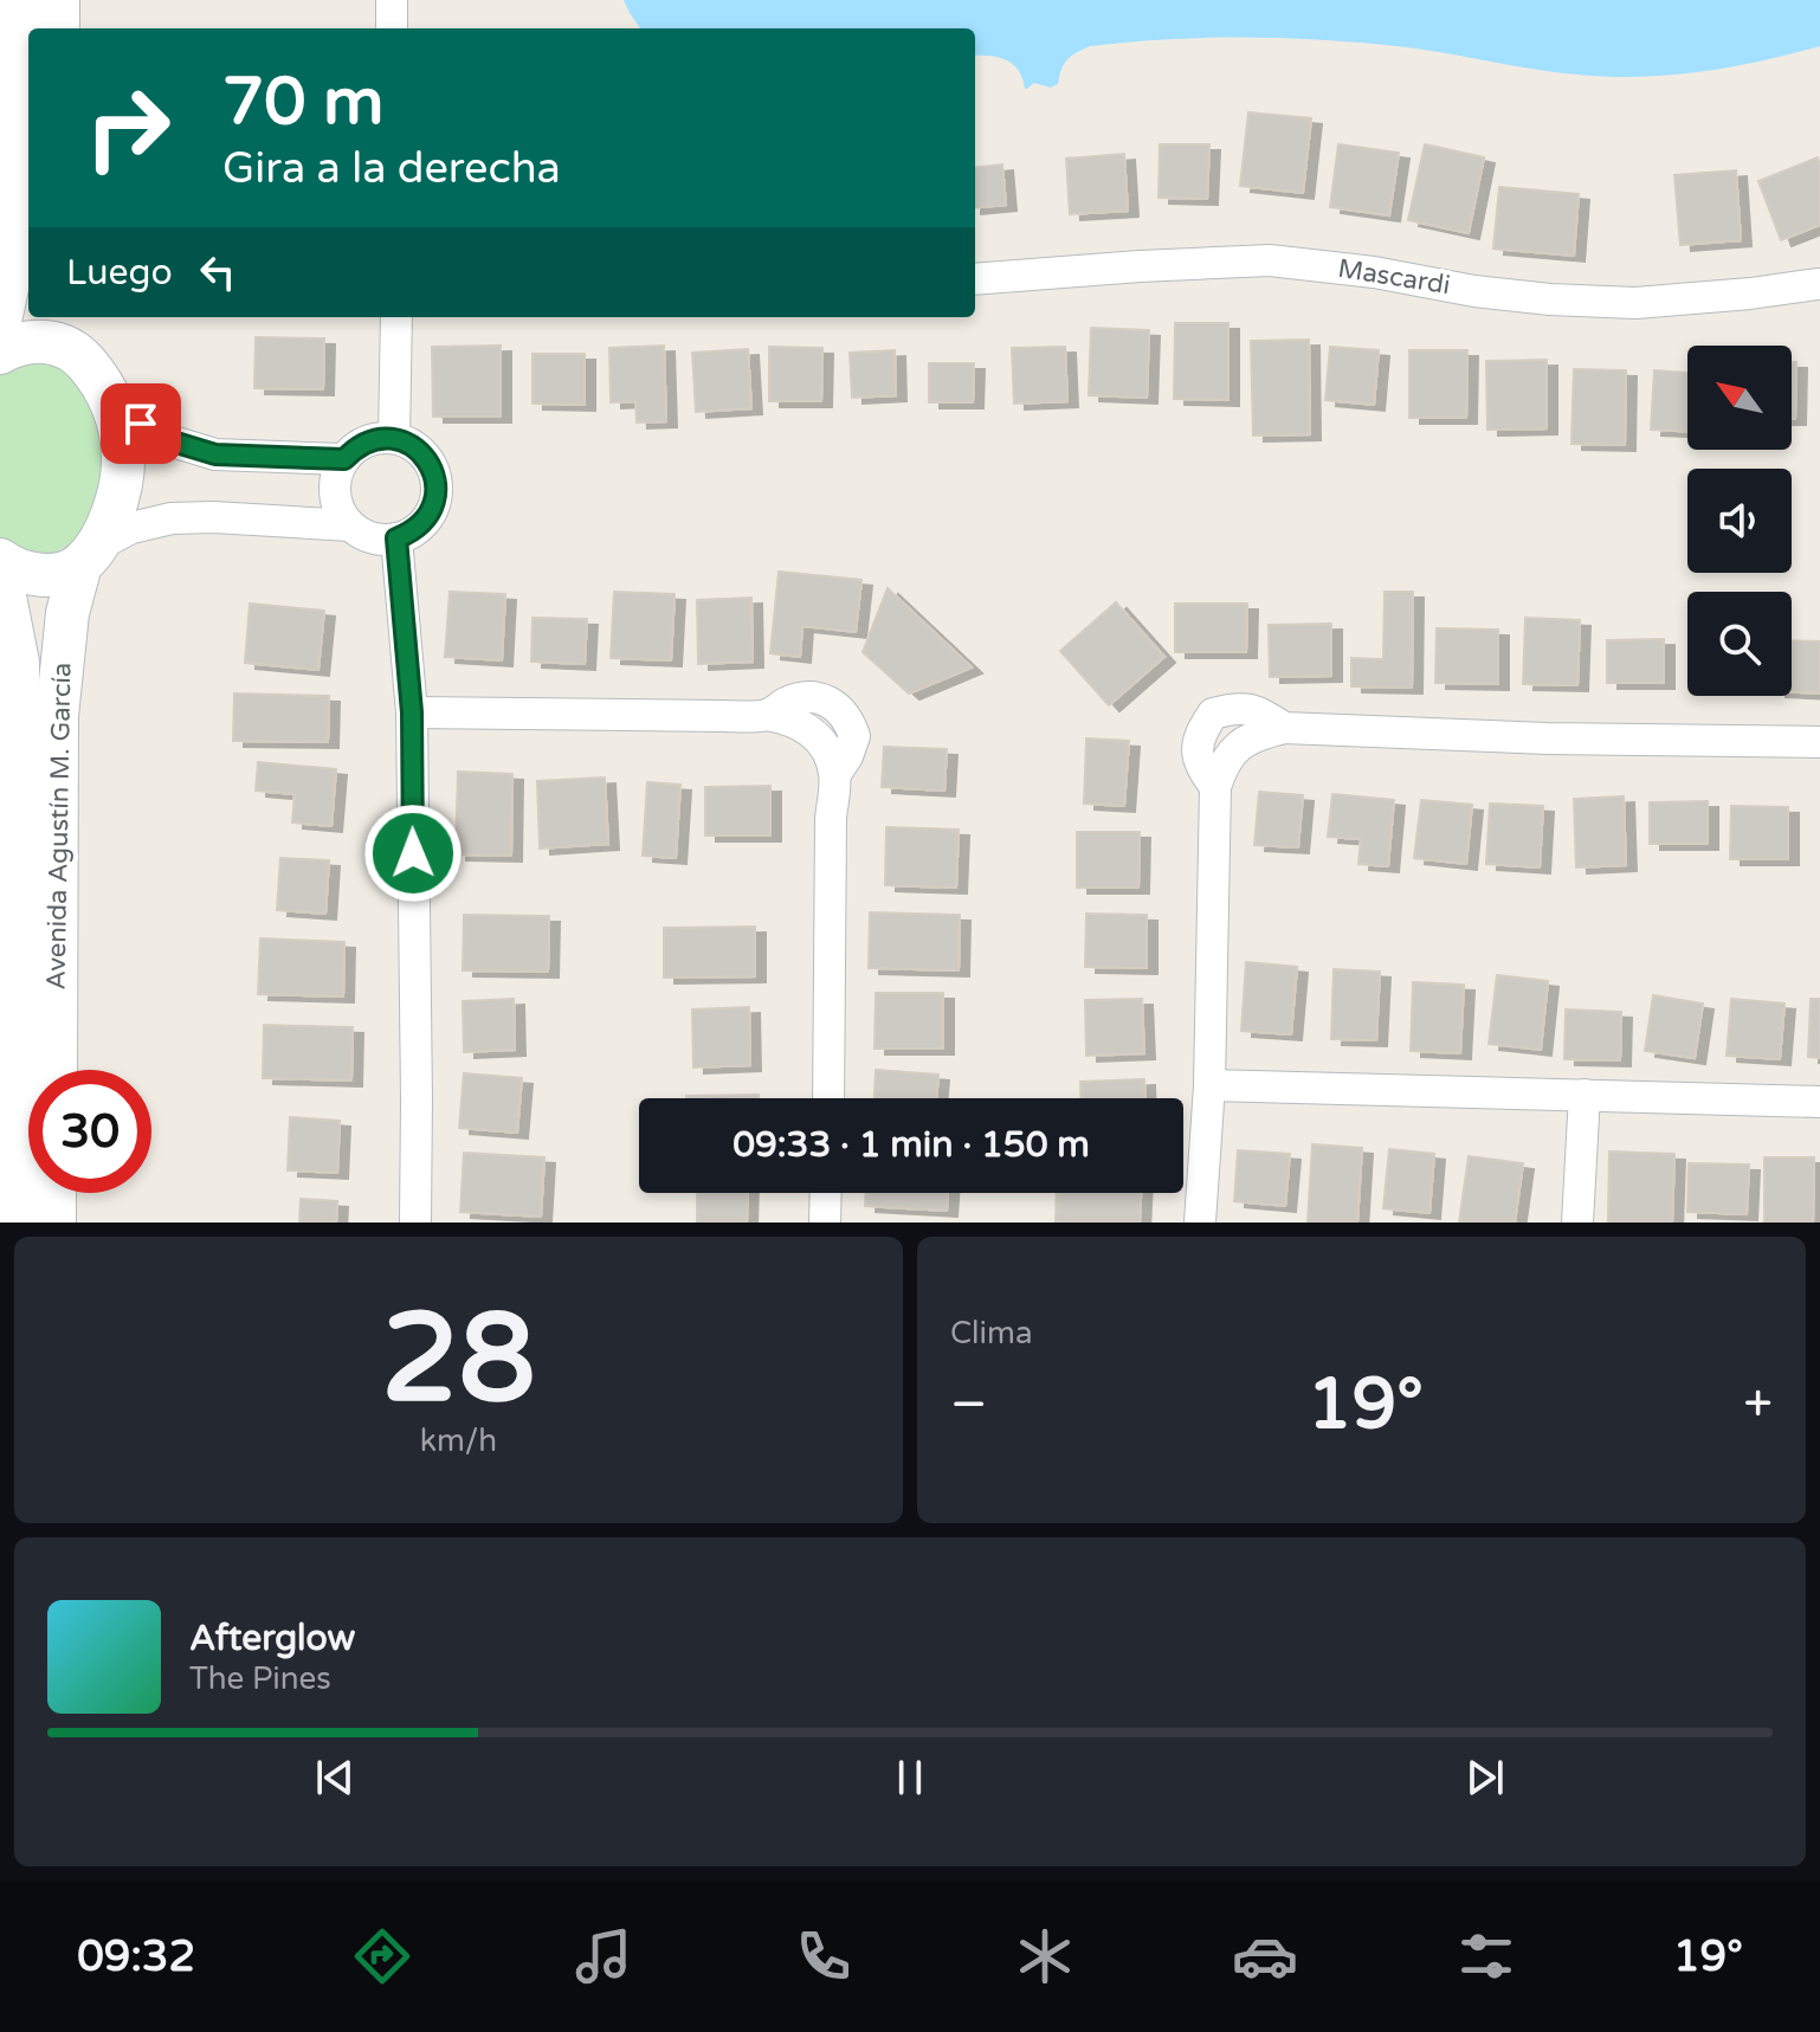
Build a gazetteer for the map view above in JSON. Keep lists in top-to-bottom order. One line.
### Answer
{"streets":{"main road":["Avenida Agustín M. García"],"street":["Mascardi"]},"north":"top left","page":{"turn":["70 m","Gira a la derecha"],"then":"Luego","limit":"30","trip":"09:33 · 1 min · 150 m","tile":[["28","km/h"],"Clima"],"heat":["−","19°","+"],"song":["Afterglow","The Pines"],"tabs":["09:32","19°"]}}
